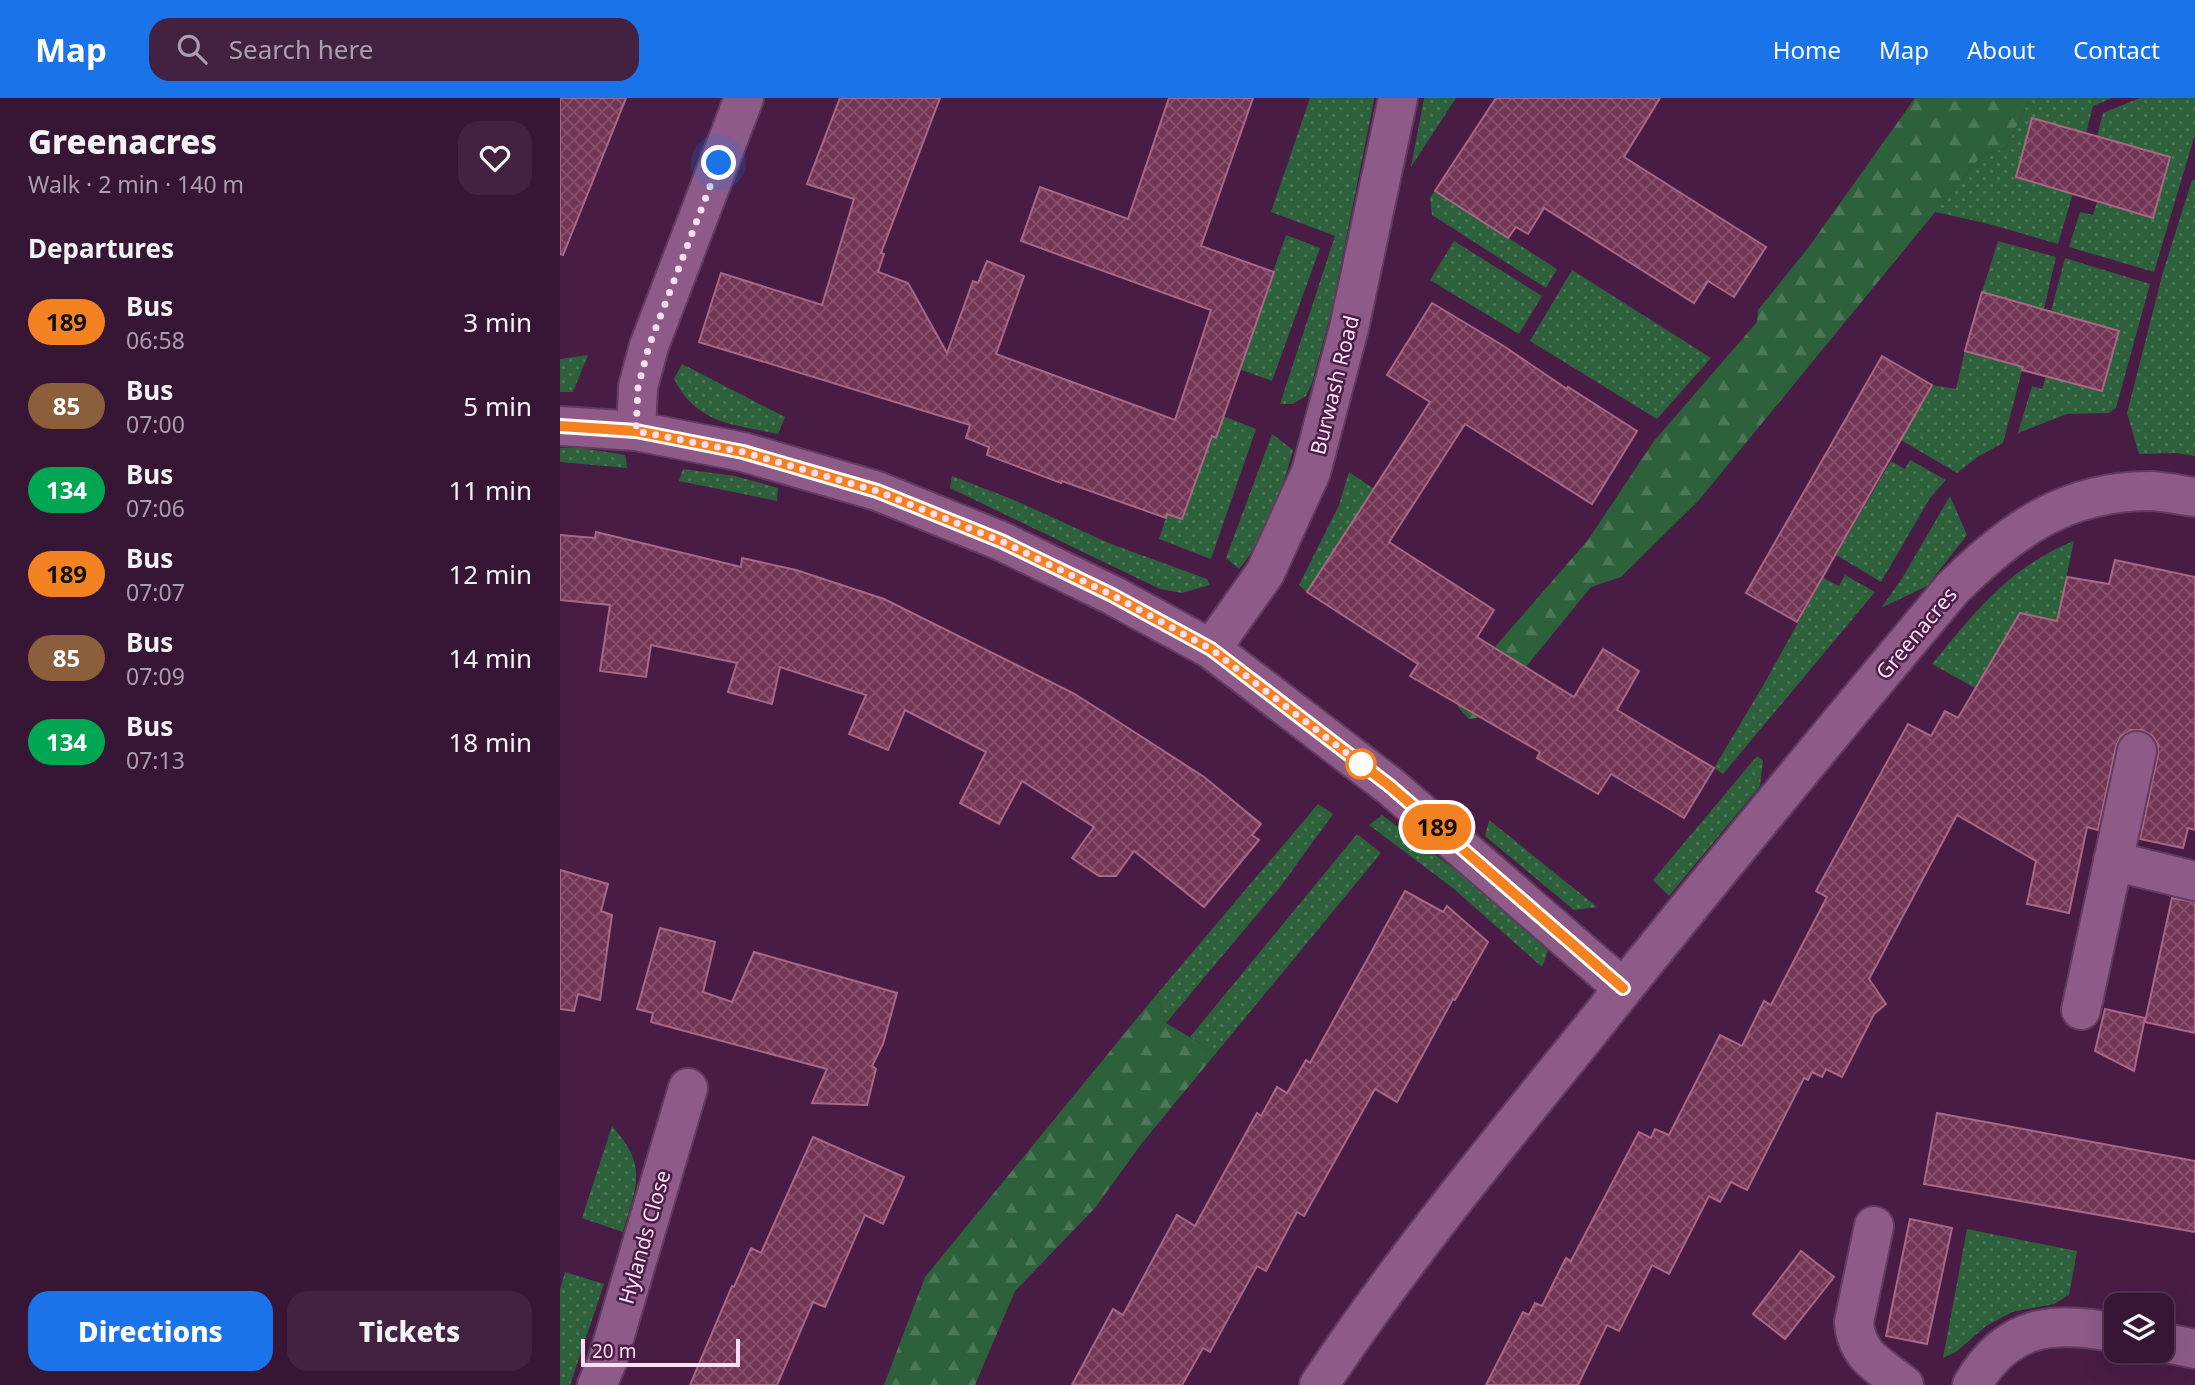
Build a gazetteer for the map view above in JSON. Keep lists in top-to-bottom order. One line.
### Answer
{"streets":{"street":["Burwash Road","Greenacres","Hylands Close"]},"lines":["bus line 189"],"scale_bar":"20 m","page":{"header":"Map","search":"Search here","nav":["Home","Map","About","Contact"],"heading":[["Greenacres","Walk · 2 min · 140 m"],"Departures"],"on_map":"189","list":[{"mark":"189","name":"Bus","note":"06:58","value":"3 min"},{"mark":"85","name":"Bus","note":"07:00","value":"5 min"},{"mark":"134","name":"Bus","note":"07:06","value":"11 min"},{"mark":"189","name":"Bus","note":"07:07","value":"12 min"},{"mark":"85","name":"Bus","note":"07:09","value":"14 min"},{"mark":"134","name":"Bus","note":"07:13","value":"18 min"}],"buttons":["Directions","Tickets"],"scale":"20 m"}}
